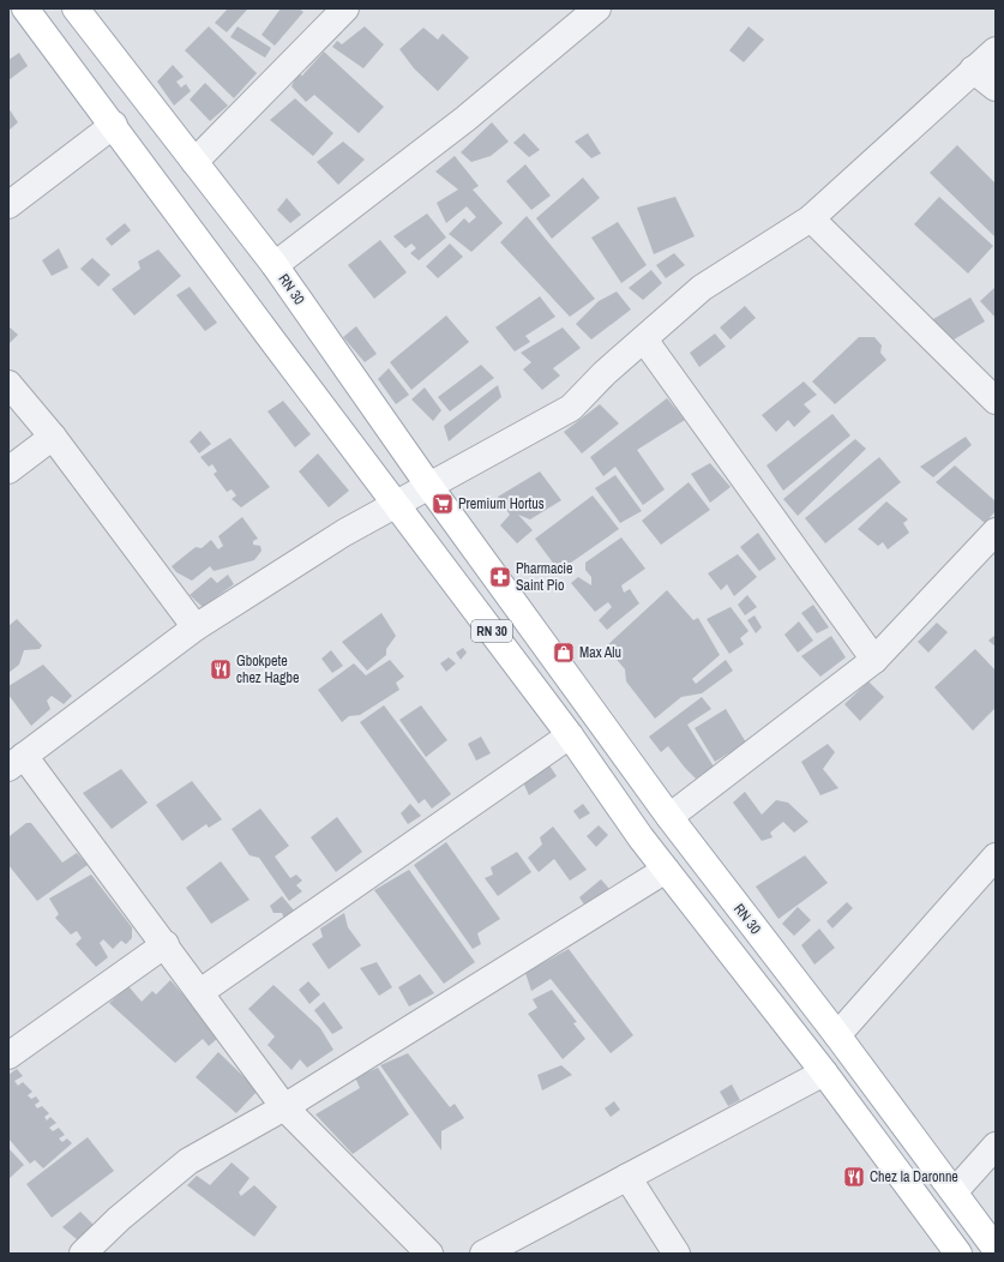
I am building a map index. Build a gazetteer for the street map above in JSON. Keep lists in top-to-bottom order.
{
  "streets": {
    "main road": ["RN 30"]
  },
  "places": {
    "supermarket": ["Premium Hortus"],
    "pharmacy": ["Pharmacie Saint Pio"],
    "shop": ["Max Alu"],
    "restaurant": ["Gbokpete chez Hagbe", "Chez la Daronne"]
  }
}
